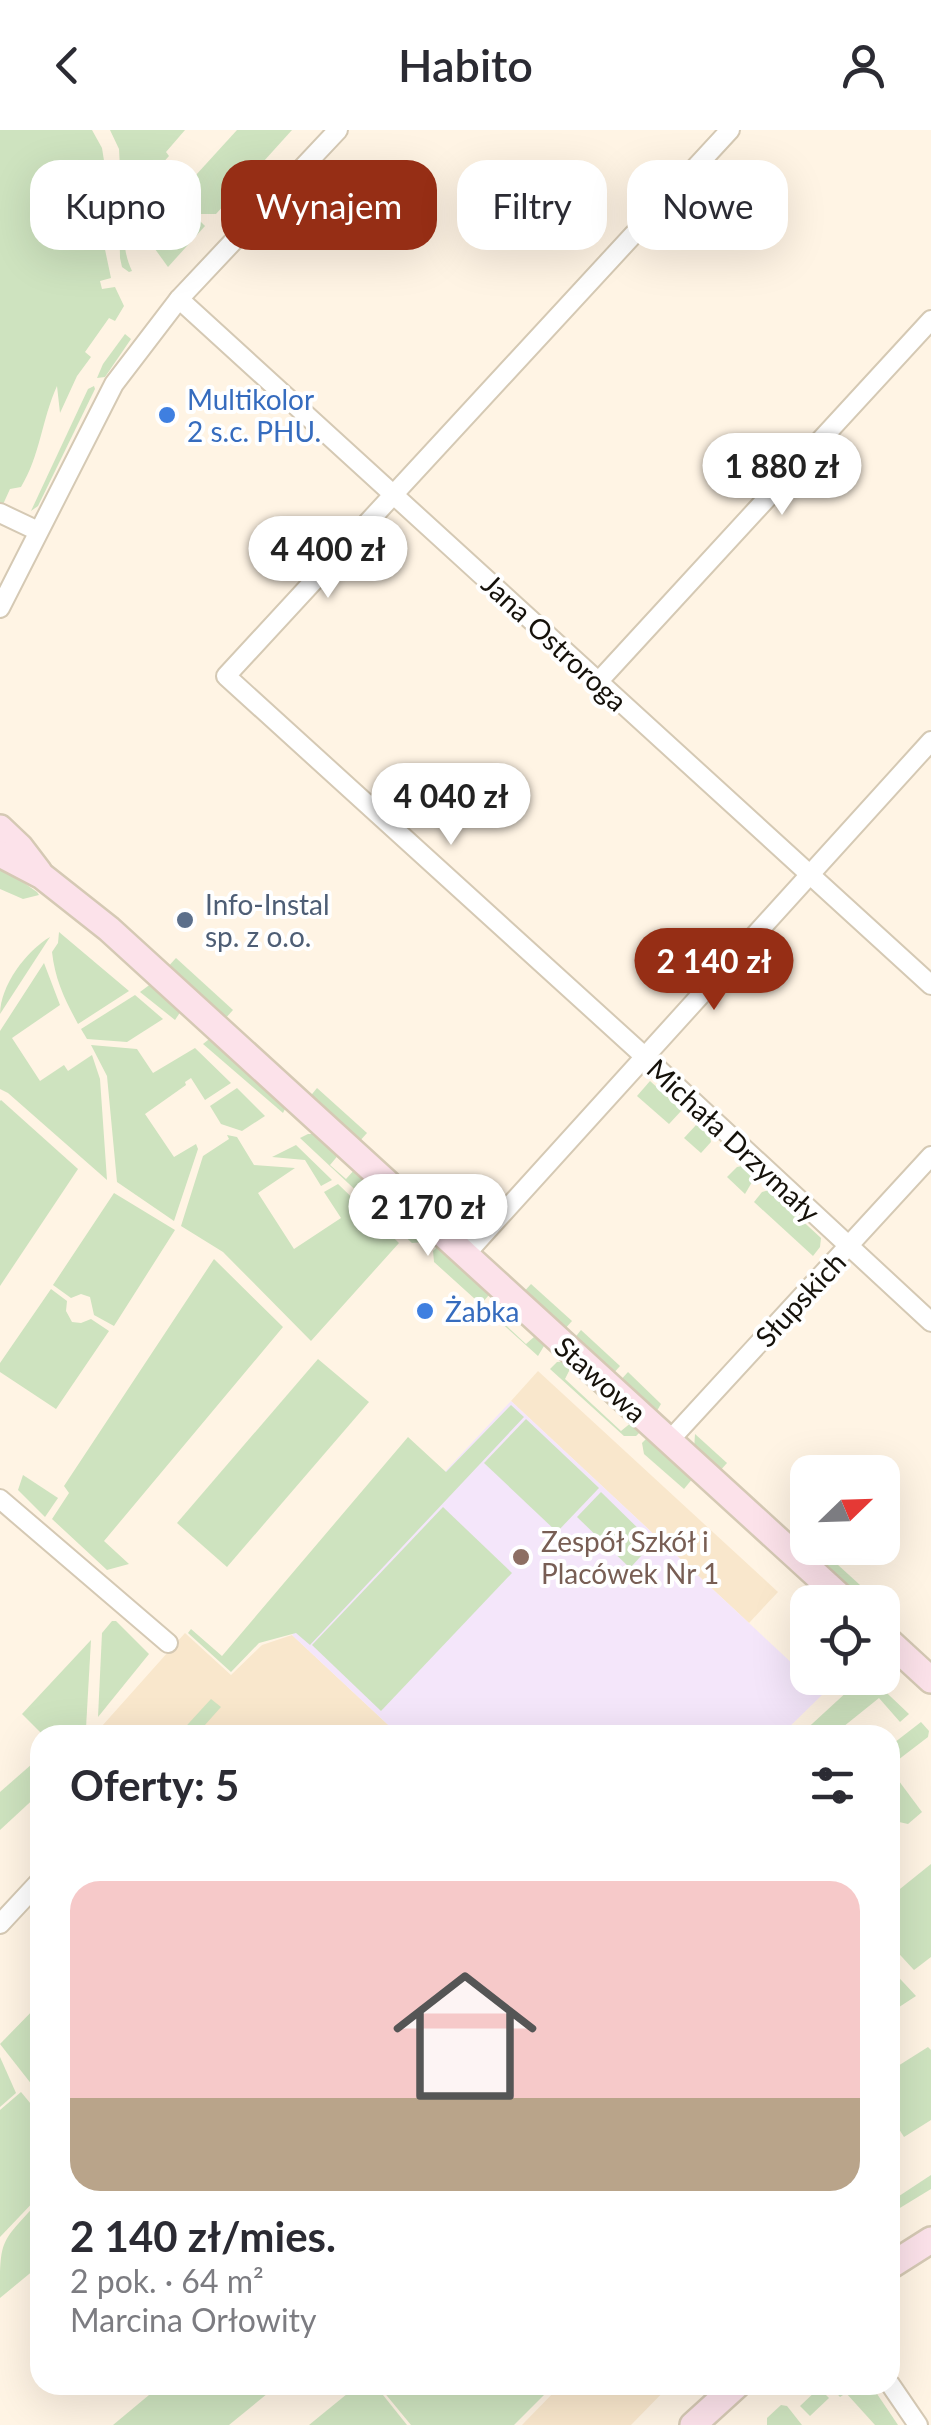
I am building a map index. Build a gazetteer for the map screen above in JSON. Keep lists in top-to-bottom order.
{
  "streets": {
    "street": [
      "Jana Ostroroga",
      "Michała Drzymały",
      "Słupskich",
      "Stawowa"
    ]
  },
  "crossings": [
    ["Jana Ostroroga", "Michała Drzymały"],
    ["Michała Drzymały", "Słupskich"],
    ["Słupskich", "Stawowa"]
  ],
  "places": [
    "Multikolor 2 s.c. PHU.",
    "Info-Instal sp. z o.o.",
    "Żabka",
    "Zespół Szkół i Placówek Nr 1"
  ],
  "north": "top right",
  "page": {
    "header": "Habito",
    "chip": [
      "Kupno",
      "Wynajem",
      "Filtry",
      "Nowe"
    ],
    "price": [
      "1 880 zł",
      "4 400 zł",
      "4 040 zł",
      "2 140 zł",
      "2 170 zł"
    ],
    "heading": "Oferty: 5",
    "list": [
      {
        "name": "2 140 zł/mies.",
        "note": "2 pok. · 64 m² · Marcina Orłowity"
      }
    ]
  }
}
